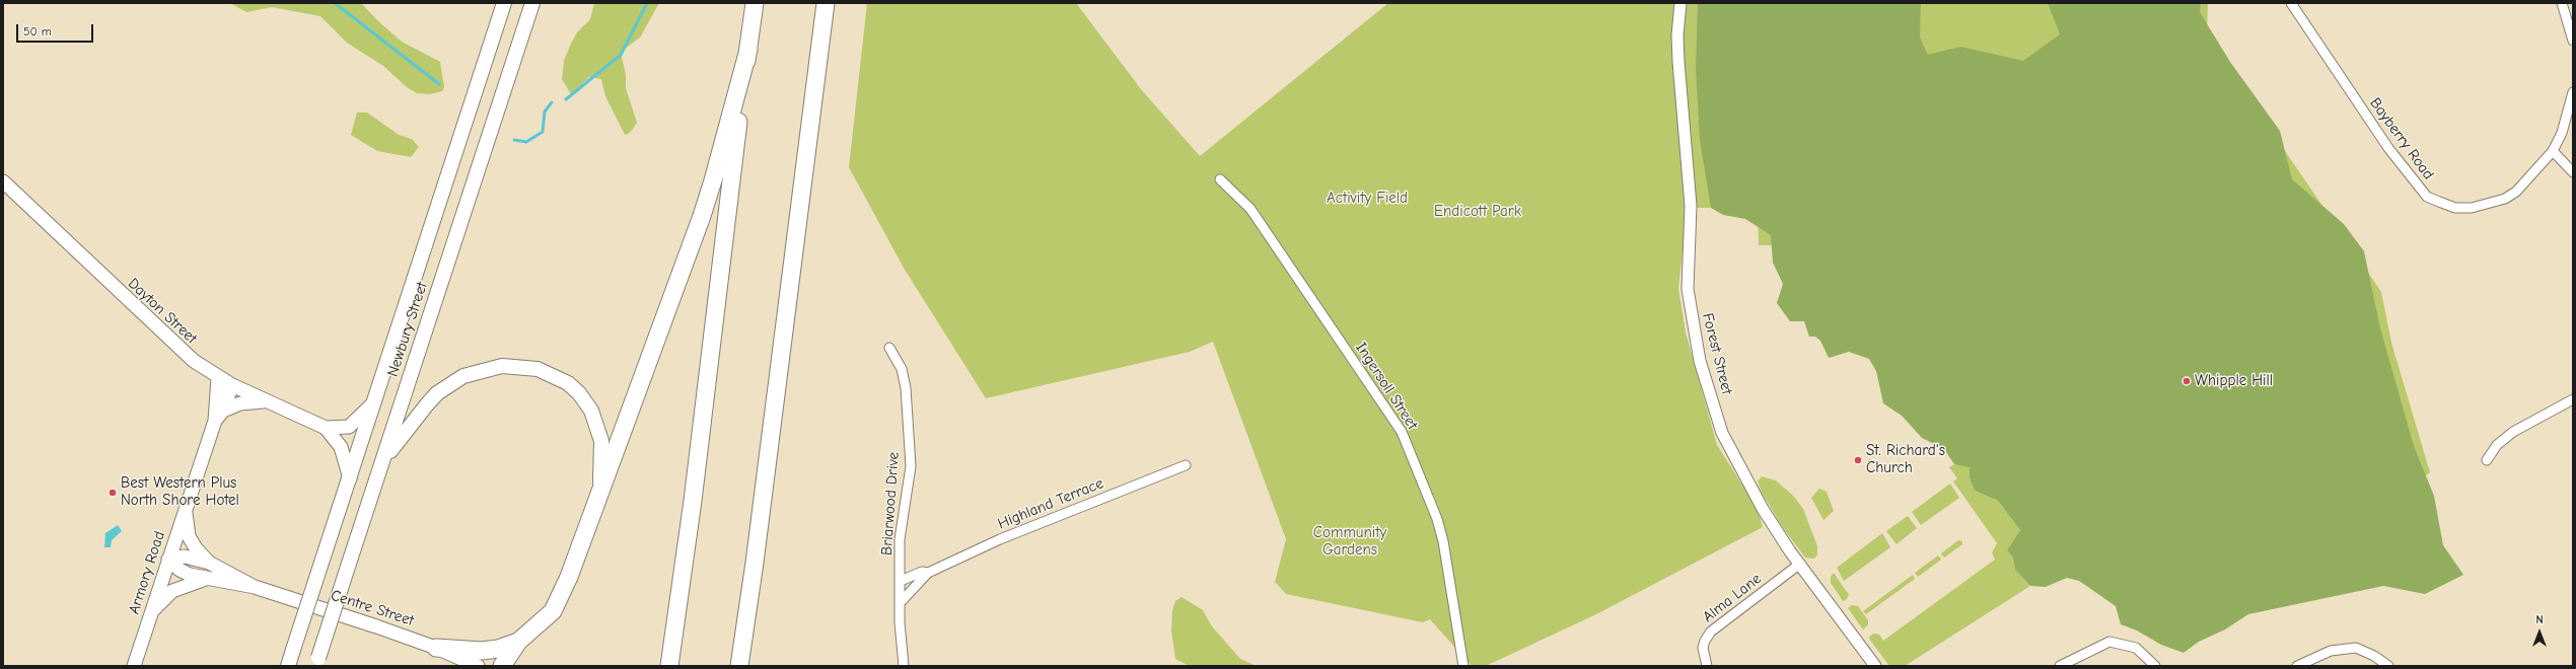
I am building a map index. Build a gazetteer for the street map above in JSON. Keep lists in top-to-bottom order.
{
  "streets": {
    "main road": [
      "Dayton Street",
      "Newbury Street",
      "Armory Road",
      "Centre Street"
    ],
    "street": [
      "Bayberry Road",
      "Forest Street",
      "Ingersoll Street",
      "Briarwood Drive",
      "Highland Terrace",
      "Alma Lane"
    ]
  },
  "crossings": [
    ["Dayton Street", "Newbury Street"],
    ["Dayton Street", "Armory Road"],
    ["Forest Street", "Alma Lane"],
    ["Briarwood Drive", "Highland Terrace"],
    ["Armory Road", "Centre Street"]
  ],
  "parks": ["Activity Field", "Endicott Park", "Community Gardens"],
  "places": ["Whipple Hill", "St. Richard's Church", "Best Western Plus North Shore Hotel"],
  "scale_bar": "50 m",
  "north": "top"
}
